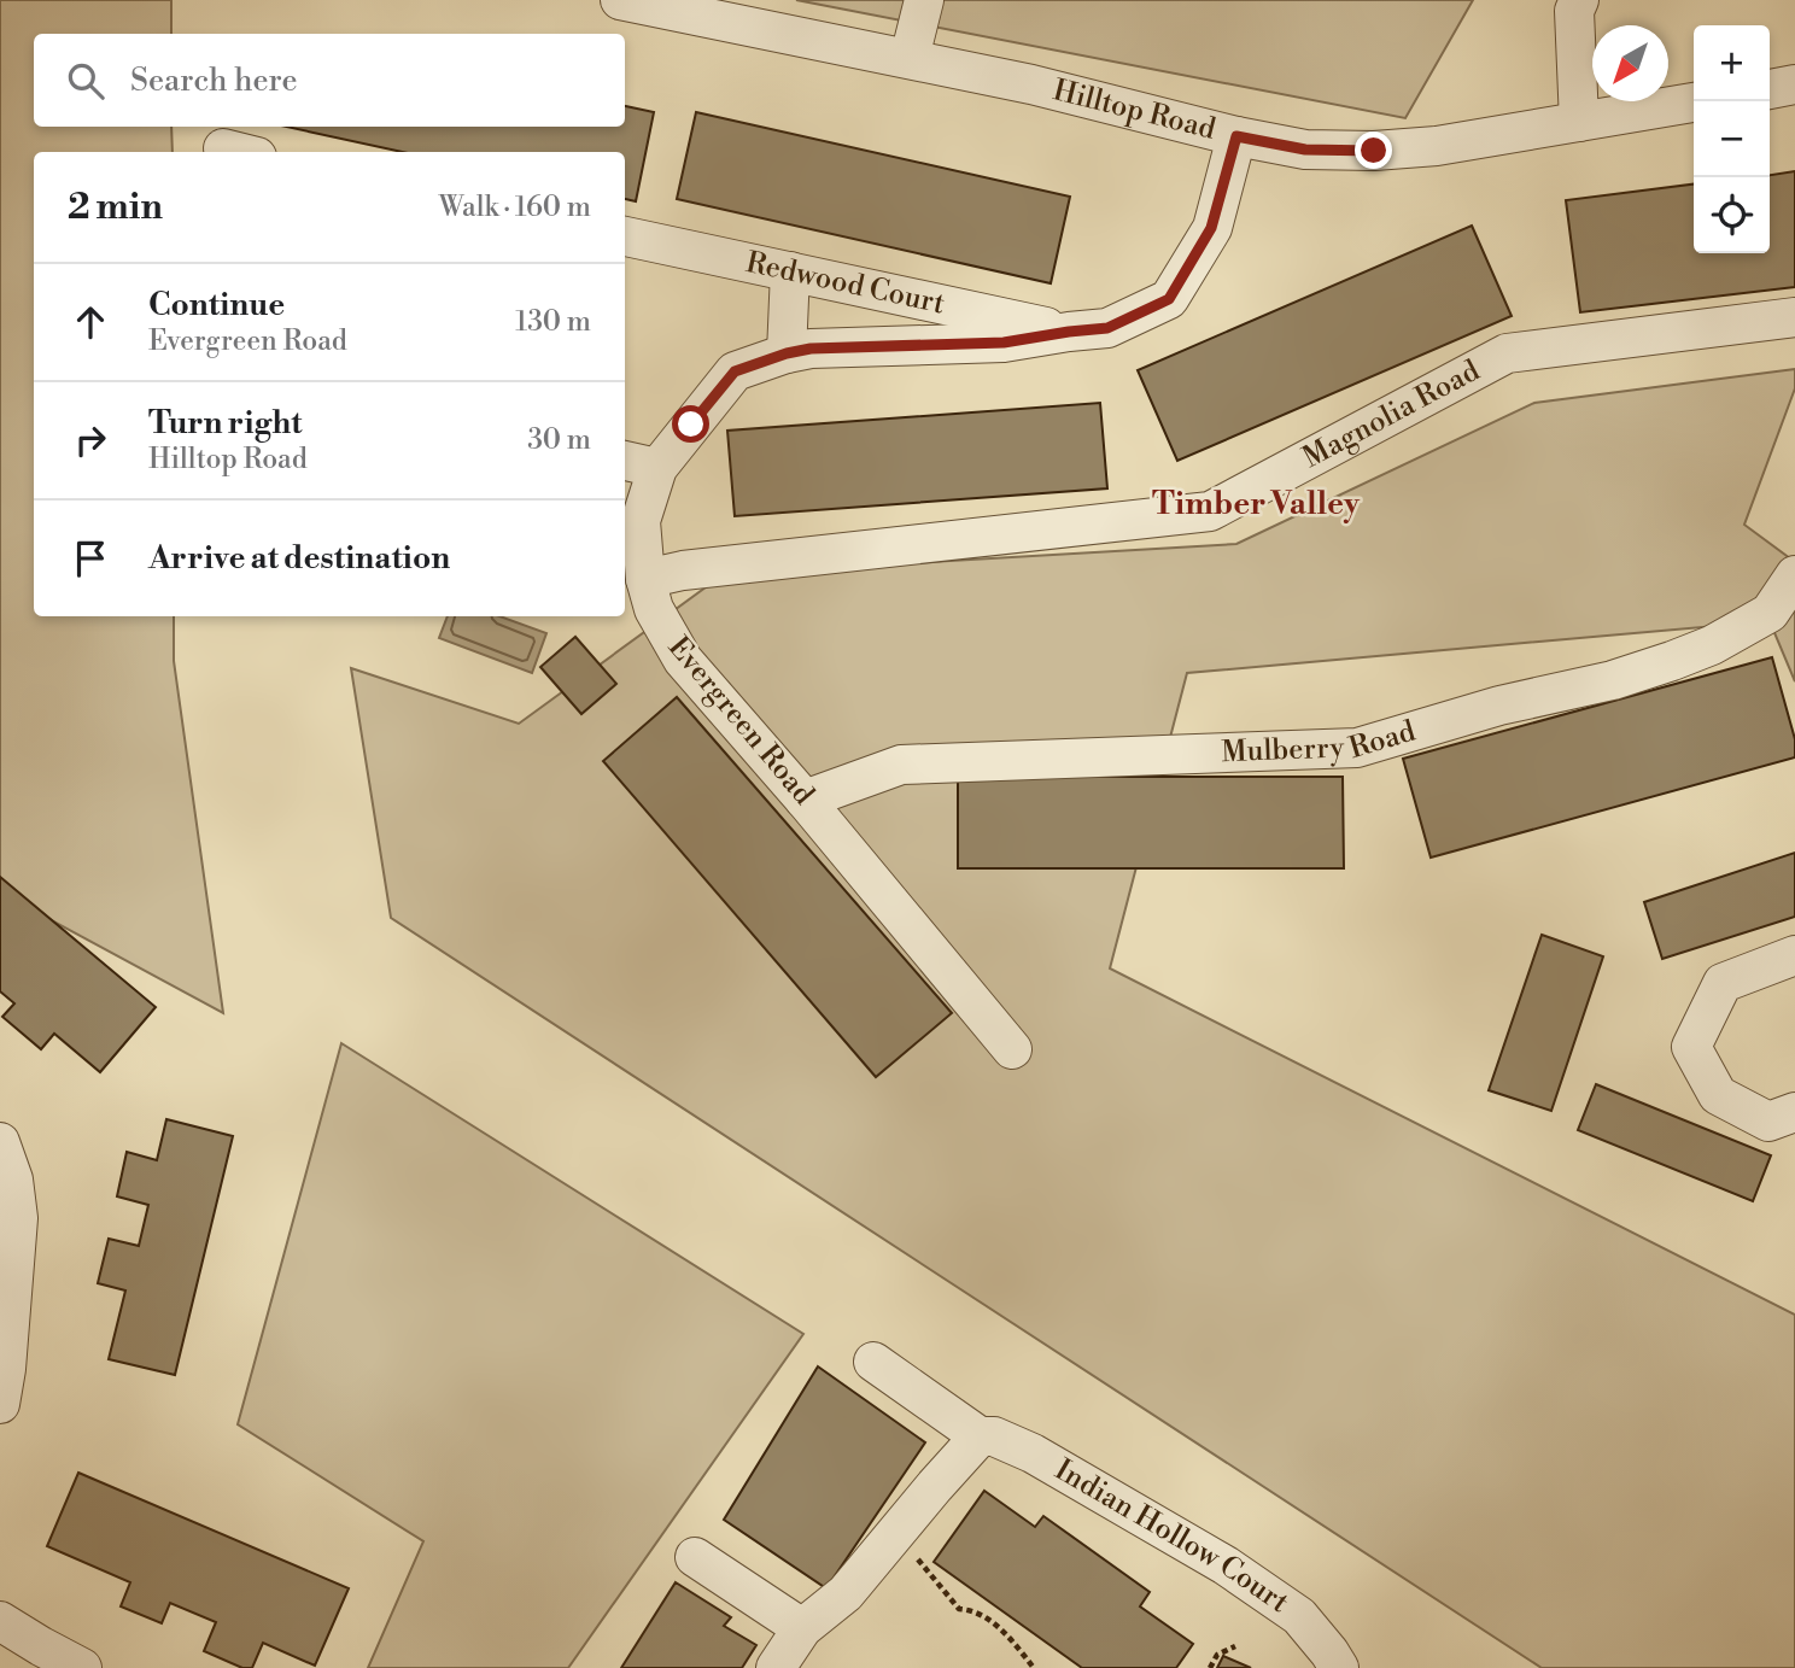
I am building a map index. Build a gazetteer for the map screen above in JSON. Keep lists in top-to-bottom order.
{
  "streets": {
    "street": [
      "Hilltop Road",
      "Redwood Court",
      "Magnolia Road",
      "Evergreen Road",
      "Mulberry Road",
      "Indian Hollow Court"
    ]
  },
  "crossings": [
    ["Hilltop Road", "Evergreen Road"],
    ["Redwood Court", "Evergreen Road"],
    ["Magnolia Road", "Evergreen Road"],
    ["Evergreen Road", "Mulberry Road"]
  ],
  "districts": ["Timber Valley"],
  "north": "bottom left",
  "page": {
    "map_buttons": ["+", "−"],
    "search": "Search here",
    "heading": ["2 min", "Walk · 160 m"],
    "list": [
      ["Continue", "Evergreen Road", "130 m"],
      ["Turn right", "Hilltop Road", "30 m"],
      "Arrive at destination"
    ]
  }
}
